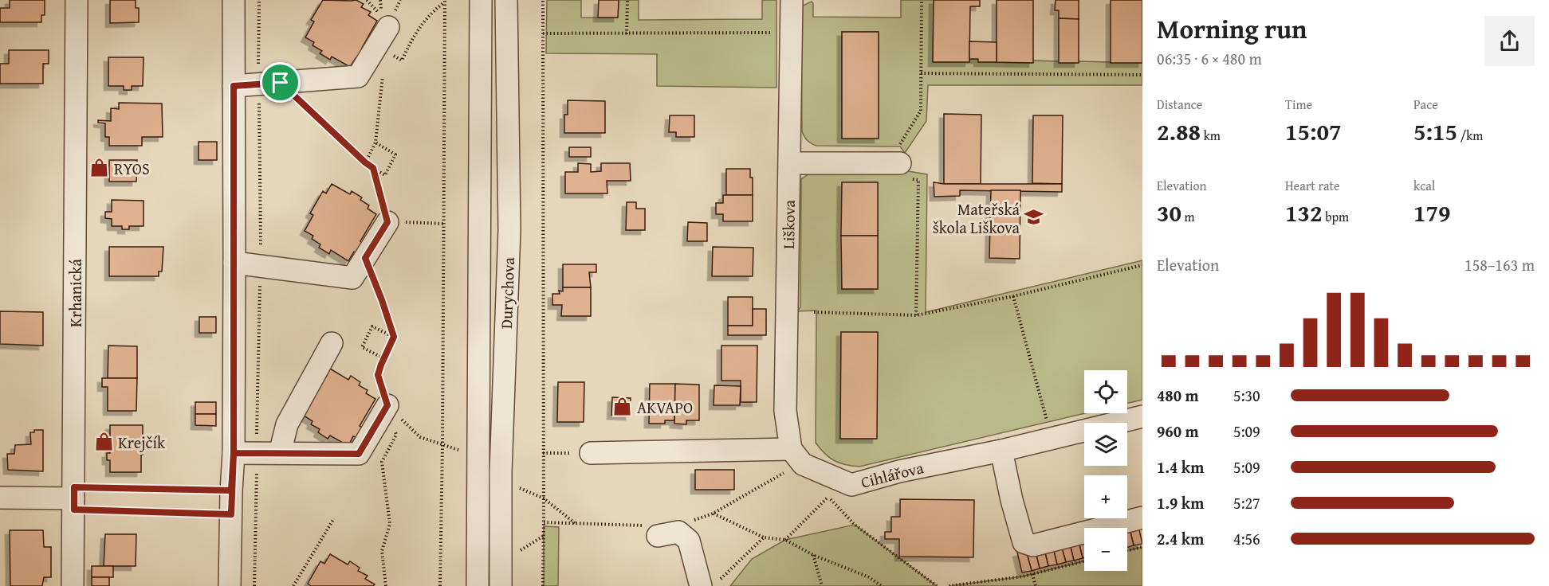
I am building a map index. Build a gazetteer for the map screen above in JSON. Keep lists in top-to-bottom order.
{
  "streets": {
    "street": [
      "Liškova",
      "Krhanická",
      "Durychova",
      "Cihlářova"
    ]
  },
  "crossings": [
    ["Liškova", "Cihlářova"]
  ],
  "places": {
    "shop": ["RYOS", "AKVAPO", "Krejčík"],
    "school or university": ["Mateřská škola Liškova"]
  },
  "page": {
    "heading": ["Morning run", "06:35 · 6 × 480 m"],
    "stats": [
      ["Distance", "2.88 km"],
      ["Time", "15:07"],
      ["Pace", "5:15 /km"],
      ["Elevation", "30 m"],
      ["Heart rate", "132 bpm"],
      ["kcal", "179"]
    ],
    "chart": ["Elevation", "158–163 m"],
    "map_buttons": ["+", "−"],
    "list": [
      {
        "name": "480 m",
        "note": "5:30"
      },
      {
        "name": "960 m",
        "note": "5:09"
      },
      {
        "name": "1.4 km",
        "note": "5:09"
      },
      {
        "name": "1.9 km",
        "note": "5:27"
      },
      {
        "name": "2.4 km",
        "note": "4:56"
      }
    ]
  }
}
